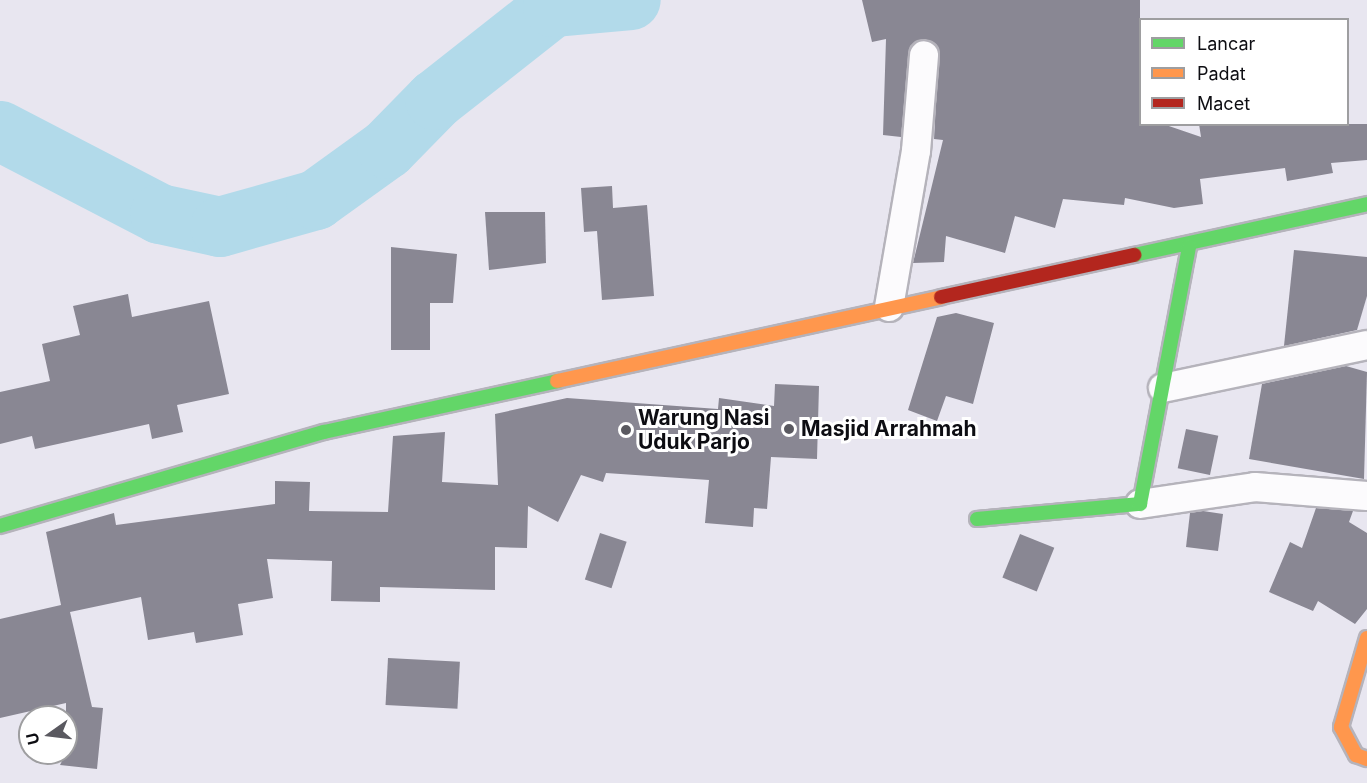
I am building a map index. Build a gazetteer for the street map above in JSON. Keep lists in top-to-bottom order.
{
  "places": ["Masjid Arrahmah", "Warung Nasi Uduk Parjo"],
  "legend": ["Lancar", "Padat", "Macet"],
  "north": "left"
}
